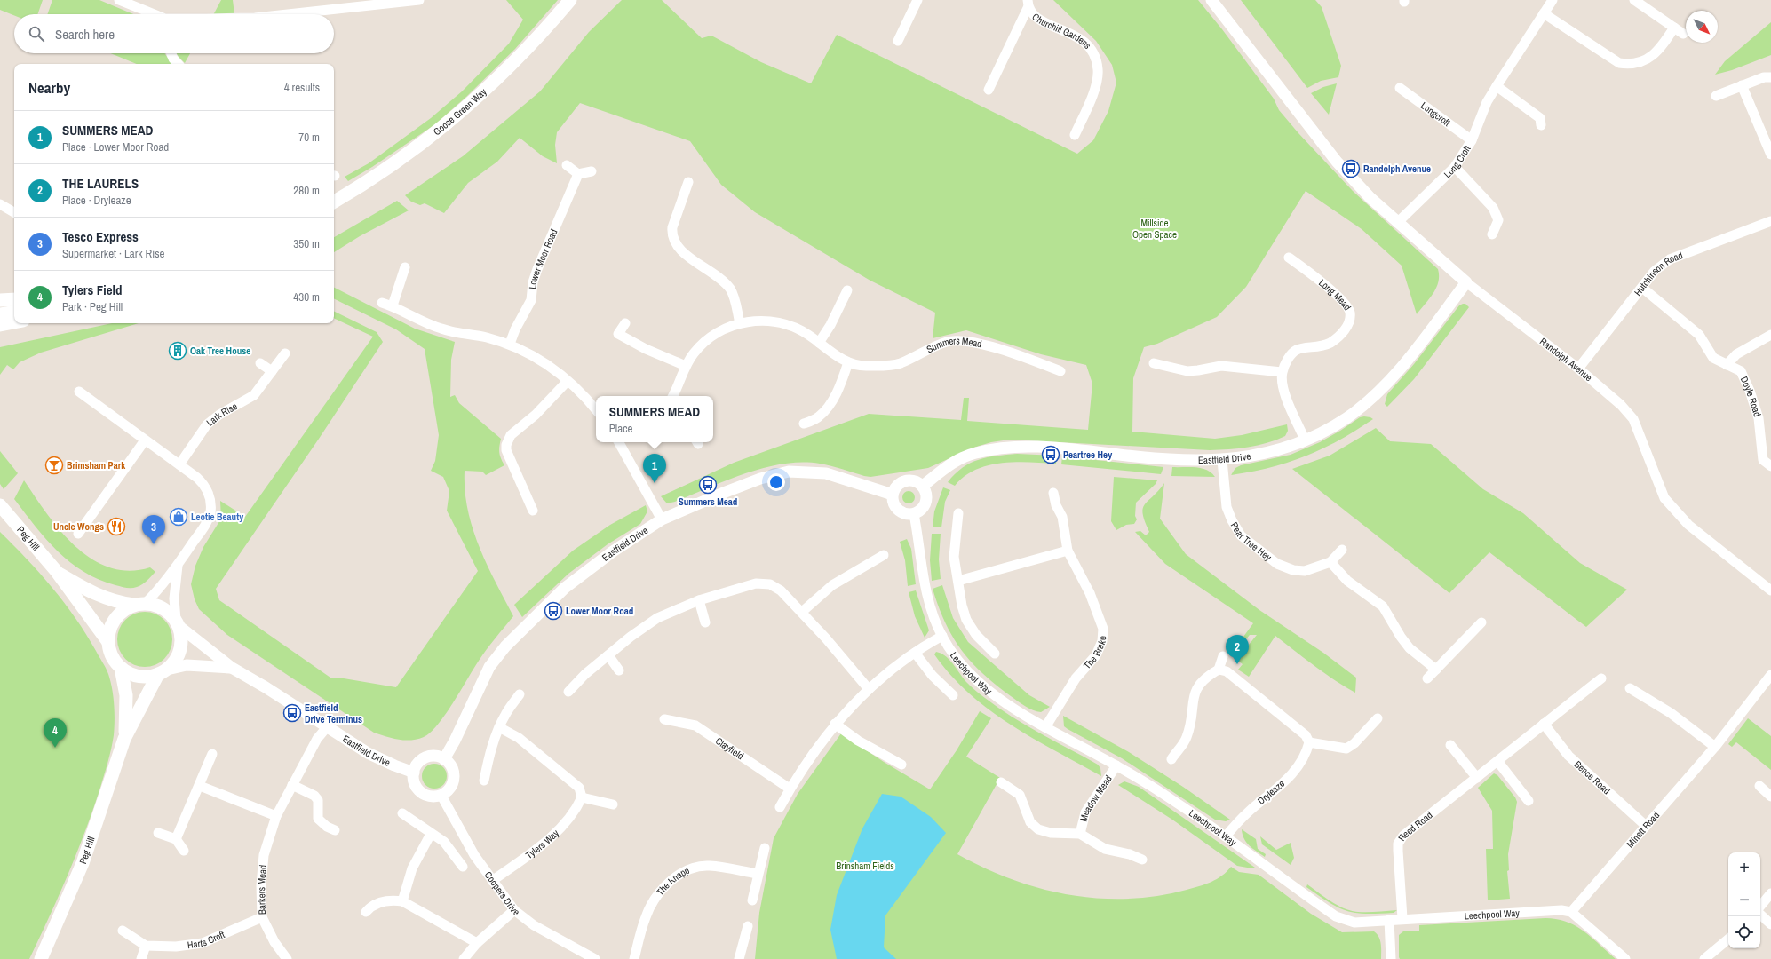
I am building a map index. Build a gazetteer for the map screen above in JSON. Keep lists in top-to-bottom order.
{
  "streets": {
    "main road": ["Goose Green Way", "Peg Hill"],
    "street": [
      "Churchill Gardens",
      "Longcroft",
      "Long Croft",
      "Lower Moor Road",
      "Hutchinson Road",
      "Long Mead",
      "Summers Mead",
      "Randolph Avenue",
      "Doyle Road",
      "Lark Rise",
      "Eastfield Drive",
      "Pear Tree Hey",
      "The Brake",
      "Leechpool Way",
      "Clayfield",
      "Bence Road",
      "Dryleaze",
      "Meadow Mead",
      "Reed Road",
      "Minett Road",
      "Tylers Way",
      "The Knapp",
      "Barkers Mead",
      "Coopers Drive",
      "Harts Croft"
    ]
  },
  "crossings": [
    ["Longcroft", "Long Croft"],
    ["Long Croft", "Randolph Avenue"],
    ["Hutchinson Road", "Randolph Avenue"],
    ["Hutchinson Road", "Doyle Road"],
    ["Long Mead", "Eastfield Drive"],
    ["Randolph Avenue", "Eastfield Drive"],
    ["Eastfield Drive", "Peg Hill"],
    ["Eastfield Drive", "Pear Tree Hey"],
    ["Eastfield Drive", "Leechpool Way"],
    ["Eastfield Drive", "Barkers Mead"],
    ["Eastfield Drive", "Coopers Drive"],
    ["The Brake", "Leechpool Way"],
    ["Leechpool Way", "Dryleaze"],
    ["Leechpool Way", "Meadow Mead"],
    ["Leechpool Way", "Reed Road"],
    ["Leechpool Way", "Minett Road"],
    ["Bence Road", "Reed Road"],
    ["Bence Road", "Minett Road"],
    ["Tylers Way", "Coopers Drive"],
    ["Barkers Mead", "Harts Croft"]
  ],
  "parks": ["Millside Open Space", "Brinsham Fields"],
  "places": {
    "bus stop": [
      "Randolph Avenue",
      "Peartree Hey",
      "Summers Mead",
      "Lower Moor Road",
      "Eastfield Drive Terminus"
    ],
    "building": ["Oak Tree House"],
    "bar": ["Brimsham Park"],
    "shop": ["Leotie Beauty"],
    "restaurant": ["Uncle Wongs"]
  },
  "north": "bottom right",
  "page": {
    "search": "Search here",
    "heading": ["Nearby", "4 results"],
    "list": [
      {
        "mark": "1",
        "name": "SUMMERS MEAD",
        "note": "Place · Lower Moor Road",
        "value": "70 m"
      },
      {
        "mark": "2",
        "name": "THE LAURELS",
        "note": "Place · Dryleaze",
        "value": "280 m"
      },
      {
        "mark": "3",
        "name": "Tesco Express",
        "note": "Supermarket · Lark Rise",
        "value": "350 m"
      },
      {
        "mark": "4",
        "name": "Tylers Field",
        "note": "Park · Peg Hill",
        "value": "430 m"
      }
    ],
    "popup": ["SUMMERS MEAD", "Place"],
    "pins": [
      "1",
      "3",
      "2",
      "4"
    ],
    "map_buttons": ["+", "−"]
  }
}
